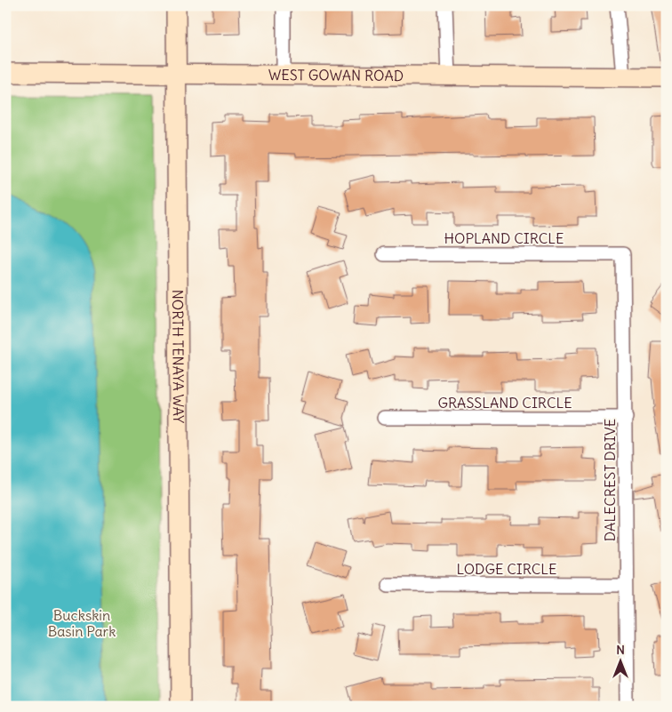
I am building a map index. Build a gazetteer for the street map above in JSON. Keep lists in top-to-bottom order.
{
  "streets": {
    "main road": ["WEST GOWAN ROAD", "NORTH TENAYA WAY"],
    "street": [
      "HOPLAND CIRCLE",
      "GRASSLAND CIRCLE",
      "DALECREST DRIVE",
      "LODGE CIRCLE"
    ]
  },
  "crossings": [
    ["WEST GOWAN ROAD", "NORTH TENAYA WAY"],
    ["HOPLAND CIRCLE", "DALECREST DRIVE"],
    ["GRASSLAND CIRCLE", "DALECREST DRIVE"],
    ["DALECREST DRIVE", "LODGE CIRCLE"]
  ],
  "parks": ["Buckskin Basin Park"],
  "north": "top"
}
